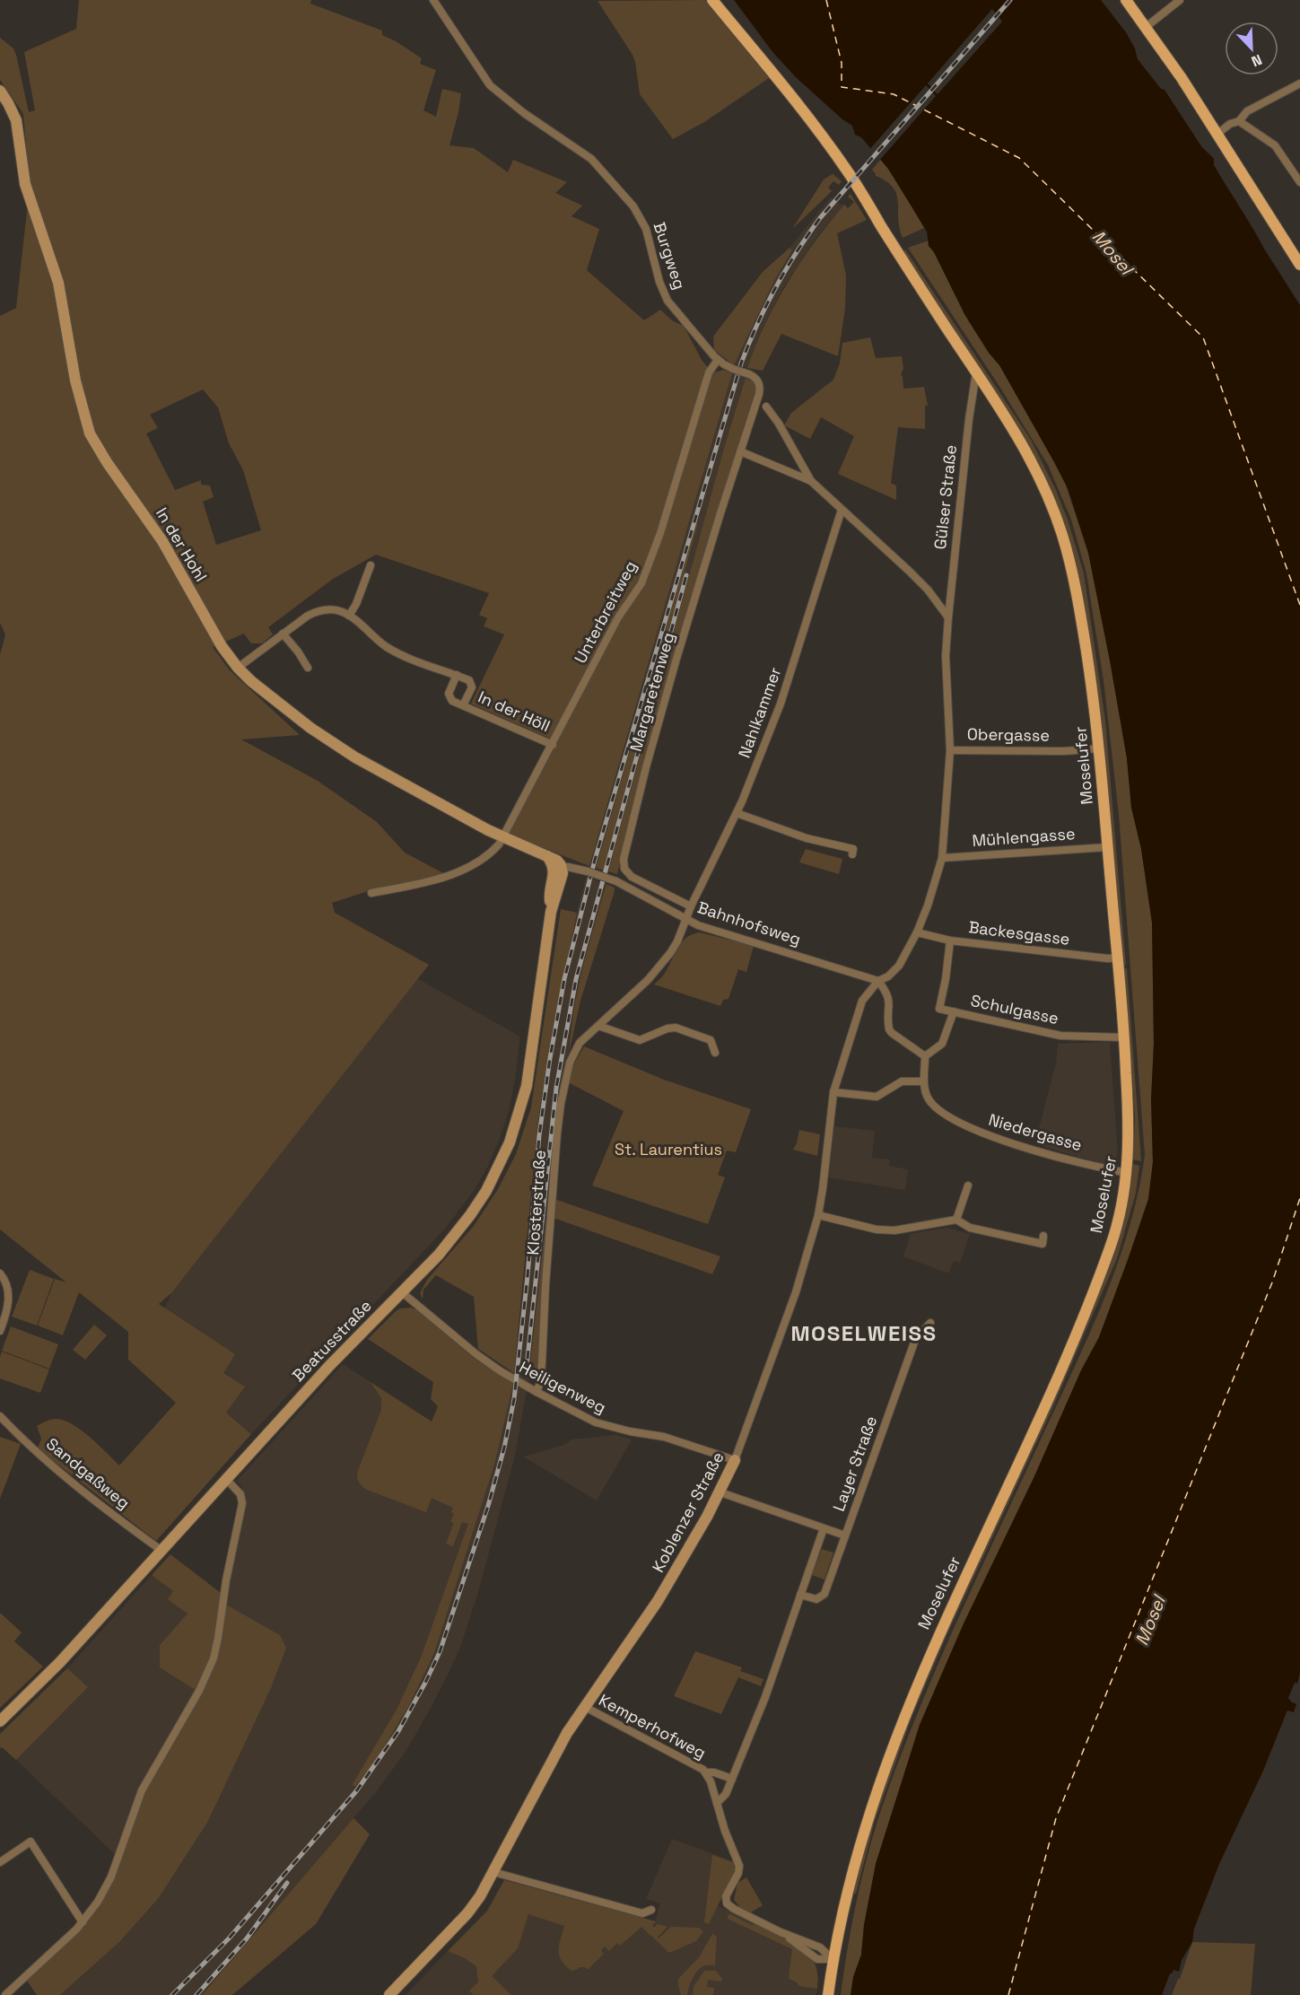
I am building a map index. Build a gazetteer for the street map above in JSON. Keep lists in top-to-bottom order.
{
  "streets": {
    "main road": ["Moselufer"],
    "street": [
      "Burgweg",
      "Gülser Straße",
      "In der Hohl",
      "Unterbreitweg",
      "Margaretenweg",
      "In der Höll",
      "Nahlkammer",
      "Obergasse",
      "Mühlengasse",
      "Bahnhofsweg",
      "Backesgasse",
      "Schulgasse",
      "Niedergasse",
      "Klosterstraße",
      "Beatusstraße",
      "Heiligenweg",
      "Layer Straße",
      "Sandgaßweg",
      "Koblenzer Straße",
      "Kemperhofweg"
    ]
  },
  "crossings": [
    ["Burgweg", "Unterbreitweg"],
    ["Burgweg", "Margaretenweg"],
    ["Gülser Straße", "Obergasse"],
    ["Gülser Straße", "Moselufer"],
    ["Gülser Straße", "Mühlengasse"],
    ["Gülser Straße", "Bahnhofsweg"],
    ["Gülser Straße", "Backesgasse"],
    ["Gülser Straße", "Koblenzer Straße"],
    ["In der Hohl", "Unterbreitweg"],
    ["In der Hohl", "In der Höll"],
    ["In der Hohl", "Bahnhofsweg"],
    ["In der Hohl", "Beatusstraße"],
    ["Unterbreitweg", "In der Höll"],
    ["Margaretenweg", "Nahlkammer"],
    ["Nahlkammer", "Bahnhofsweg"],
    ["Nahlkammer", "Klosterstraße"],
    ["Obergasse", "Moselufer"],
    ["Moselufer", "Mühlengasse"],
    ["Moselufer", "Backesgasse"],
    ["Moselufer", "Schulgasse"],
    ["Moselufer", "Niedergasse"],
    ["Moselufer", "Kemperhofweg"],
    ["Bahnhofsweg", "Klosterstraße"],
    ["Bahnhofsweg", "Beatusstraße"],
    ["Bahnhofsweg", "Koblenzer Straße"],
    ["Klosterstraße", "Heiligenweg"],
    ["Beatusstraße", "Heiligenweg"],
    ["Beatusstraße", "Sandgaßweg"],
    ["Heiligenweg", "Koblenzer Straße"],
    ["Layer Straße", "Kemperhofweg"],
    ["Koblenzer Straße", "Kemperhofweg"]
  ],
  "districts": ["MOSELWEISS"],
  "water": ["Mosel"],
  "parks": ["St. Laurentius"],
  "north": "bottom right"
}
